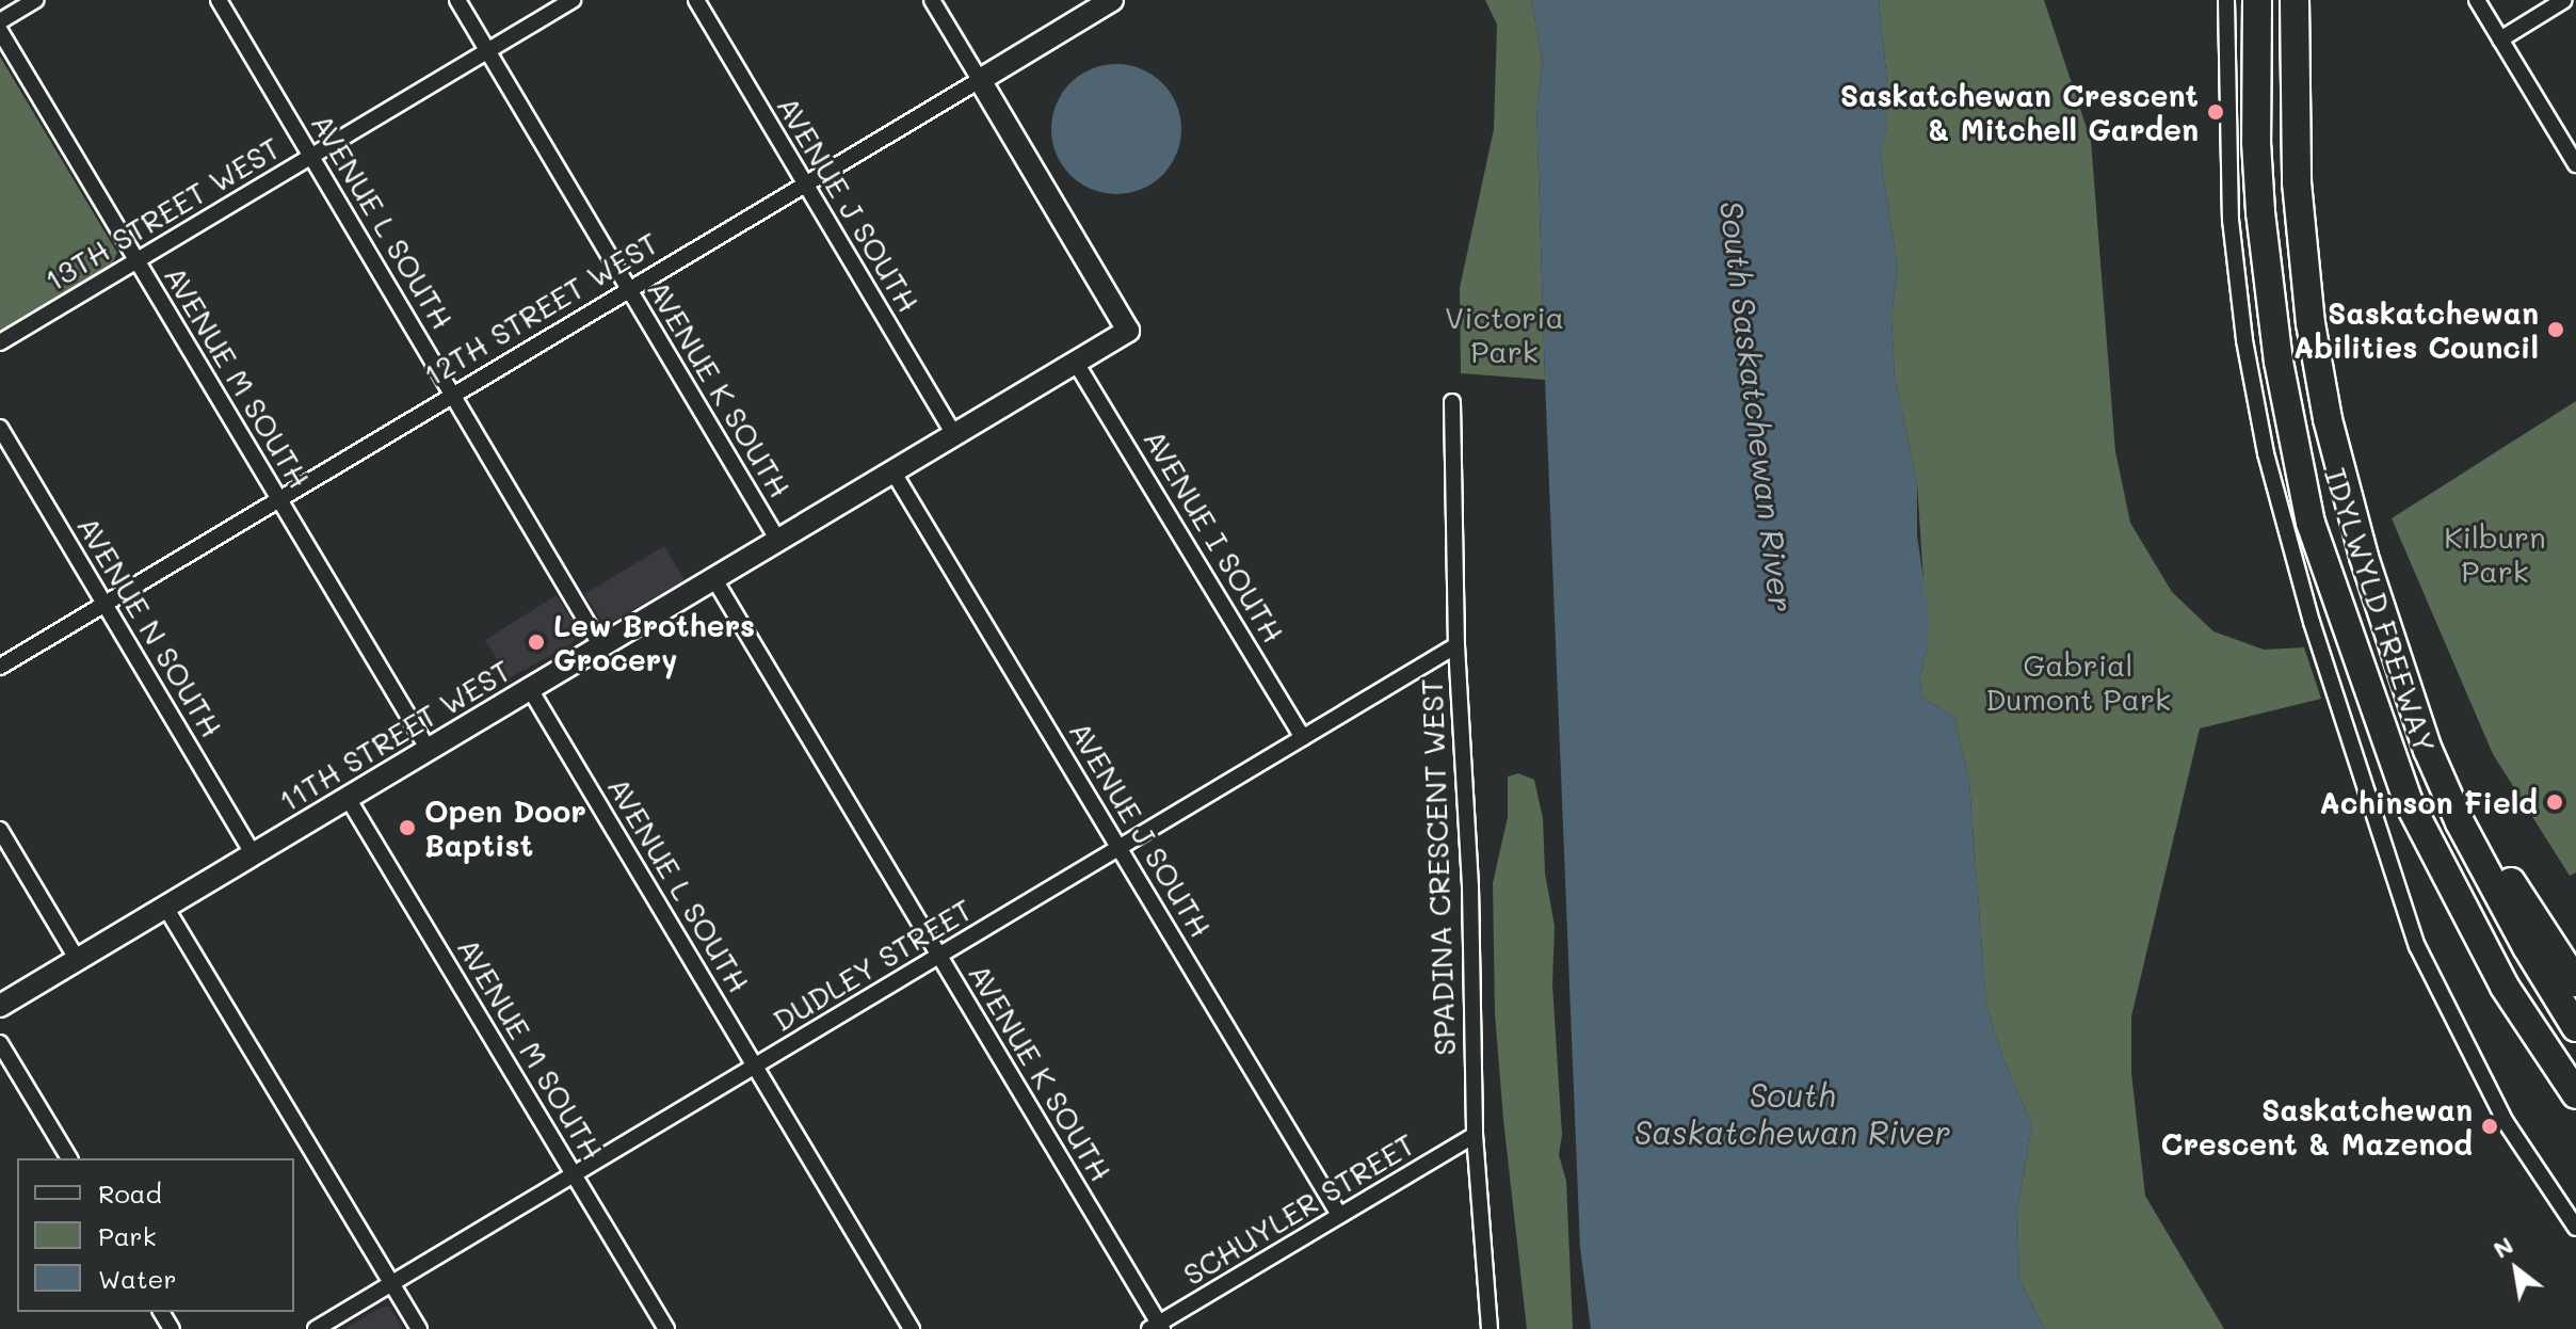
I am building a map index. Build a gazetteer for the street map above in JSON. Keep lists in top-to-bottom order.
{
  "streets": {
    "highway": ["IDYLWYLD FREEWAY"],
    "street": [
      "AVENUE J SOUTH",
      "13TH STREET WEST",
      "AVENUE L SOUTH",
      "12TH STREET WEST",
      "AVENUE M SOUTH",
      "AVENUE K SOUTH",
      "AVENUE I SOUTH",
      "AVENUE N SOUTH",
      "11TH STREET WEST",
      "SPADINA CRESCENT WEST",
      "DUDLEY STREET",
      "SCHUYLER STREET"
    ]
  },
  "crossings": [
    ["AVENUE J SOUTH", "12TH STREET WEST"],
    ["AVENUE J SOUTH", "11TH STREET WEST"],
    ["AVENUE J SOUTH", "DUDLEY STREET"],
    ["AVENUE J SOUTH", "SCHUYLER STREET"],
    ["13TH STREET WEST", "AVENUE L SOUTH"],
    ["13TH STREET WEST", "AVENUE M SOUTH"],
    ["13TH STREET WEST", "AVENUE K SOUTH"],
    ["AVENUE L SOUTH", "12TH STREET WEST"],
    ["AVENUE L SOUTH", "11TH STREET WEST"],
    ["AVENUE L SOUTH", "DUDLEY STREET"],
    ["12TH STREET WEST", "AVENUE M SOUTH"],
    ["12TH STREET WEST", "AVENUE K SOUTH"],
    ["12TH STREET WEST", "AVENUE N SOUTH"],
    ["12TH STREET WEST", "11TH STREET WEST"],
    ["AVENUE M SOUTH", "11TH STREET WEST"],
    ["AVENUE M SOUTH", "DUDLEY STREET"],
    ["AVENUE K SOUTH", "11TH STREET WEST"],
    ["AVENUE K SOUTH", "DUDLEY STREET"],
    ["AVENUE K SOUTH", "SCHUYLER STREET"],
    ["AVENUE I SOUTH", "11TH STREET WEST"],
    ["AVENUE I SOUTH", "DUDLEY STREET"],
    ["AVENUE N SOUTH", "11TH STREET WEST"],
    ["SPADINA CRESCENT WEST", "DUDLEY STREET"],
    ["SPADINA CRESCENT WEST", "SCHUYLER STREET"]
  ],
  "water": ["South Saskatchewan River"],
  "parks": ["Victoria Park", "Kilburn Park", "Gabrial Dumont Park"],
  "places": [
    "Saskatchewan Crescent & Mitchell Garden",
    "Saskatchewan Abilities Council",
    "Lew Brothers Grocery",
    "Achinson Field",
    "Open Door Baptist",
    "Saskatchewan Crescent & Mazenod"
  ],
  "legend": ["Road", "Park", "Water"],
  "north": "top left"
}
